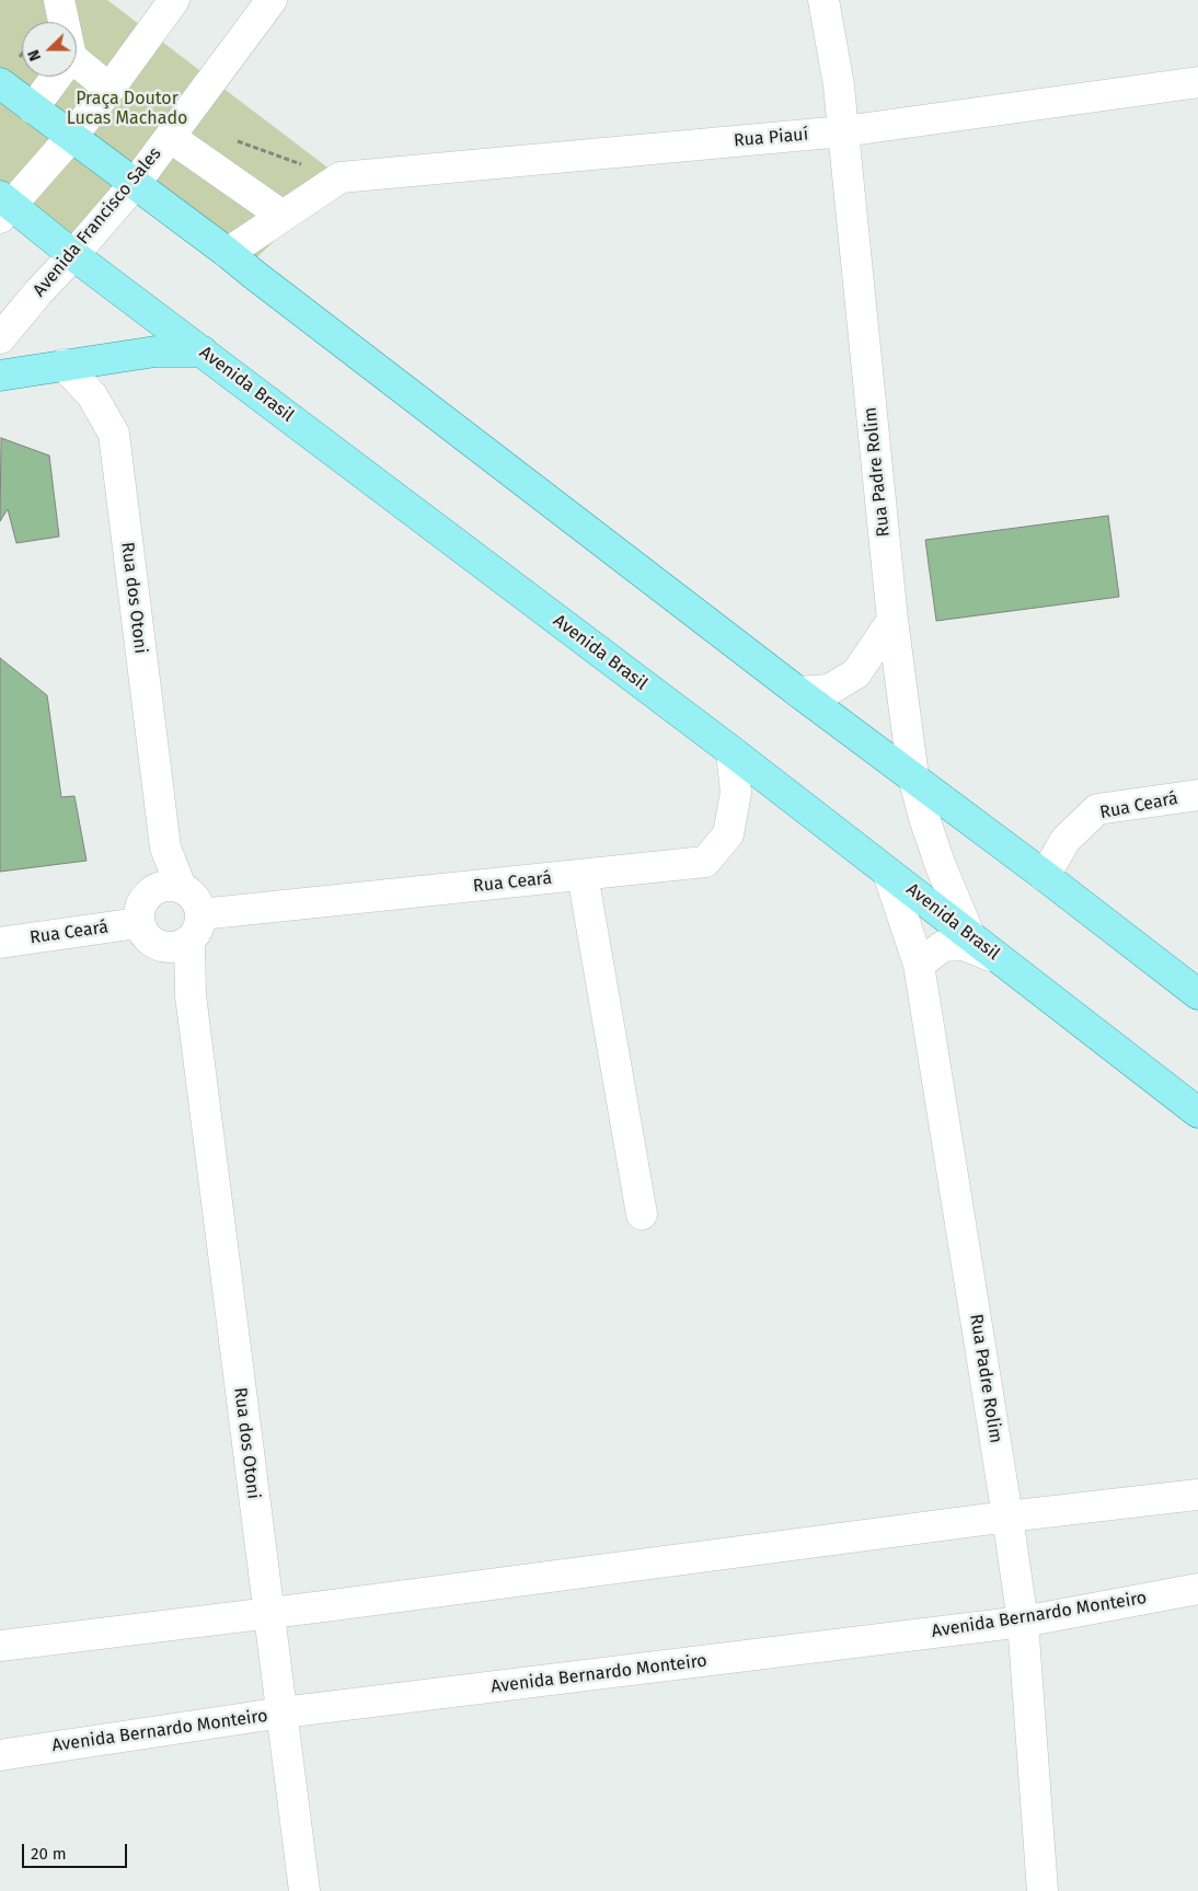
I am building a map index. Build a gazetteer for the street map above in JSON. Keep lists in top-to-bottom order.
{
  "streets": {
    "main road": ["Avenida Brasil"],
    "street": [
      "Rua Piauí",
      "Avenida Francisco Sales",
      "Rua Padre Rolim",
      "Rua dos Otoni",
      "Rua Ceará",
      "Avenida Bernardo Monteiro"
    ]
  },
  "crossings": [
    ["Rua Piauí", "Rua Padre Rolim"],
    ["Avenida Francisco Sales", "Avenida Brasil"],
    ["Avenida Brasil", "Rua Padre Rolim"],
    ["Avenida Brasil", "Rua Ceará"],
    ["Rua Padre Rolim", "Avenida Bernardo Monteiro"],
    ["Rua dos Otoni", "Rua Ceará"],
    ["Rua dos Otoni", "Avenida Bernardo Monteiro"]
  ],
  "parks": ["Praça Doutor Lucas Machado"],
  "scale_bar": "20 m",
  "north": "left"
}
